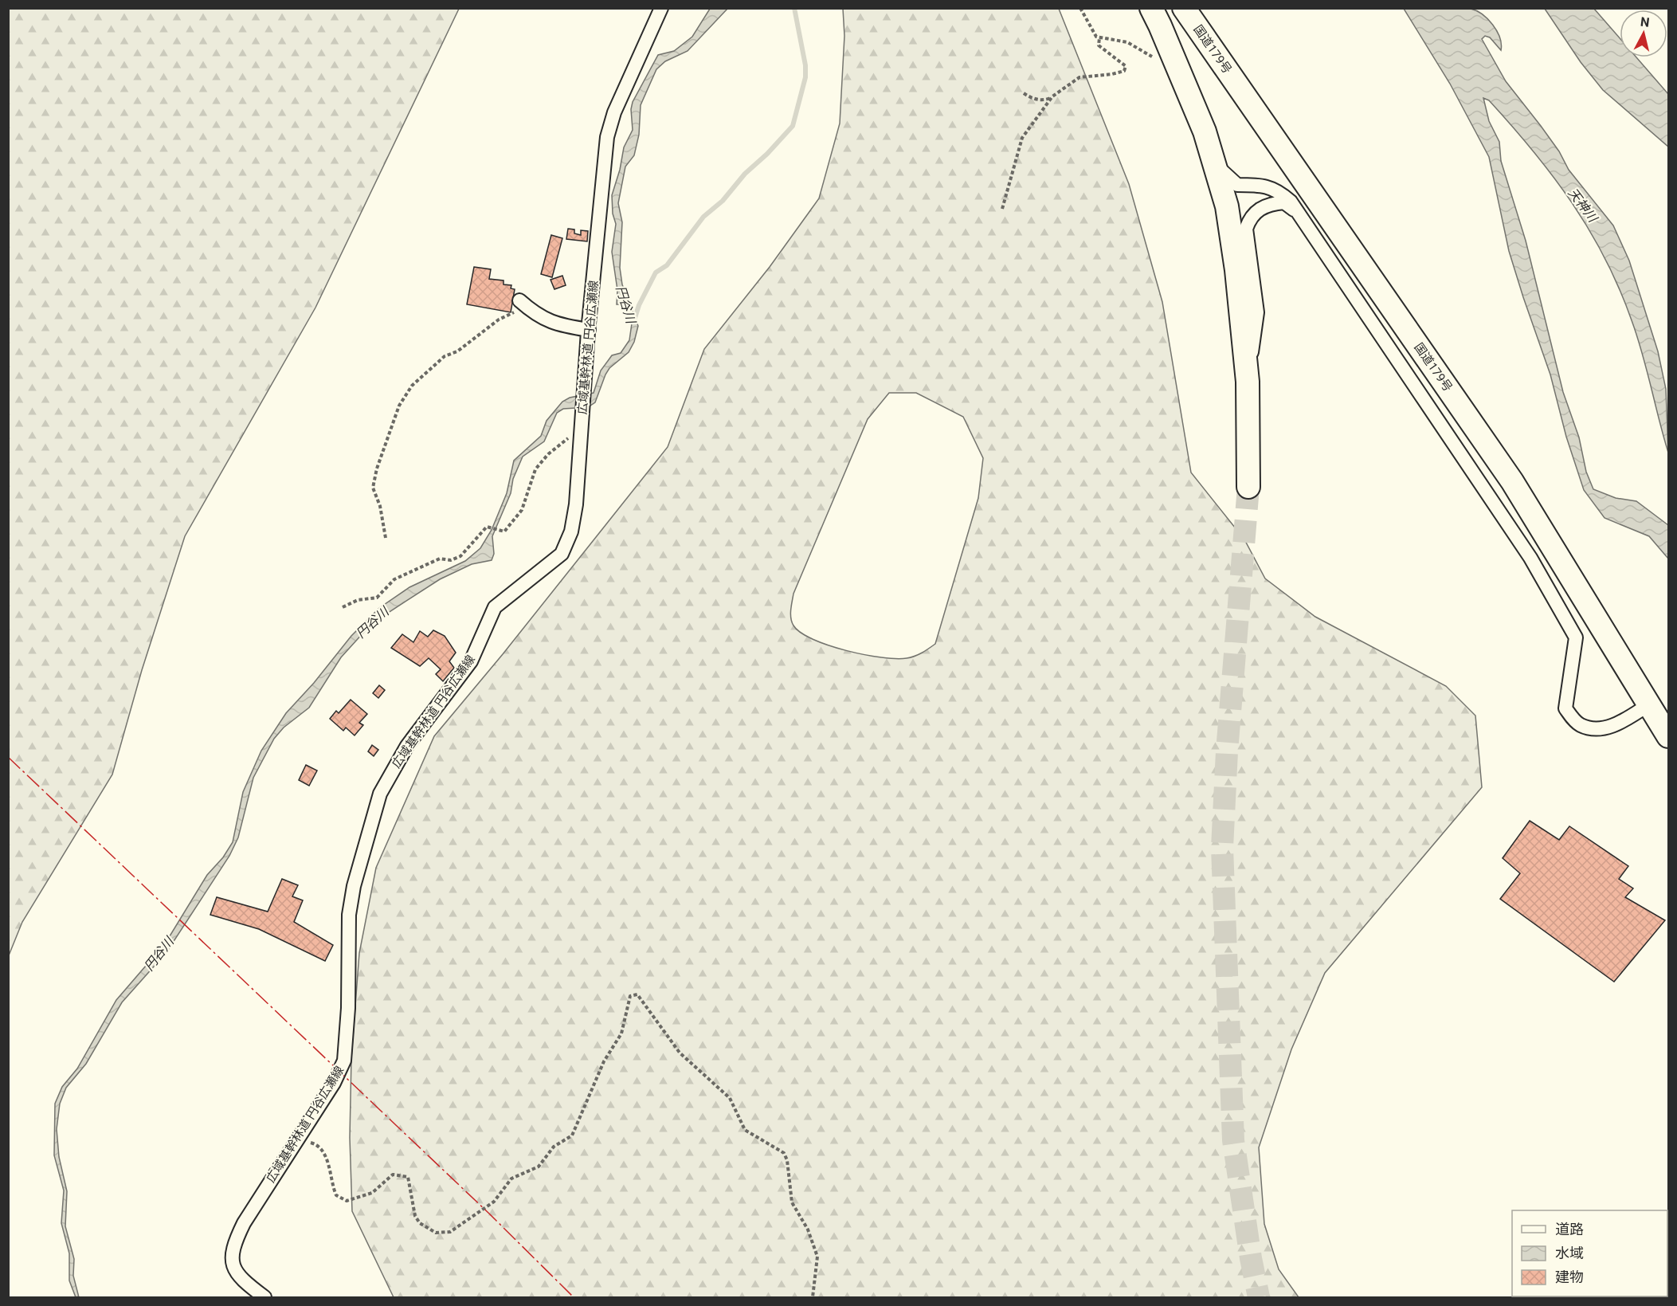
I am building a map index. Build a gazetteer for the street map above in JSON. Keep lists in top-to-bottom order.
{
  "streets": {
    "highway": ["国道179号"],
    "street": ["広域基幹林道 円谷広瀬線"]
  },
  "water": ["天神川", "円谷川"],
  "legend": ["道路", "水域", "建物"],
  "north": "top"
}
